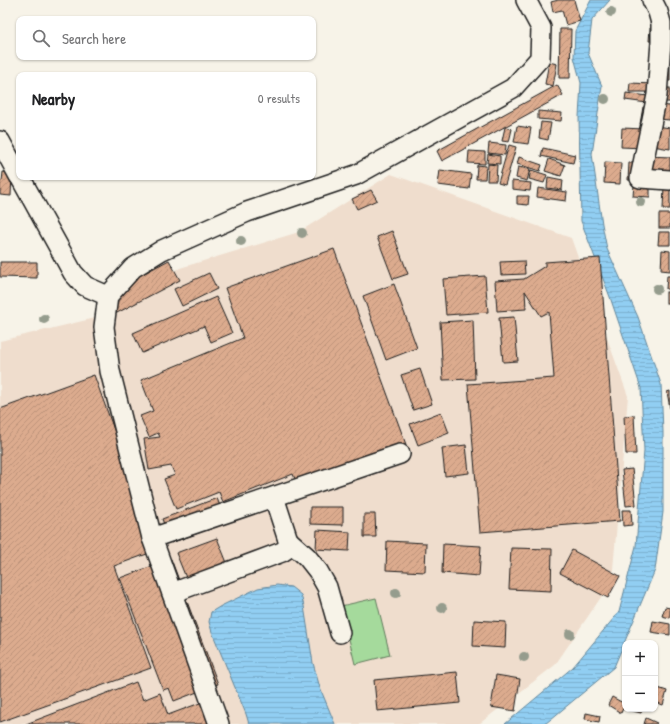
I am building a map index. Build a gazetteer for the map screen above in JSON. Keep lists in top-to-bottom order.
{
  "page": {
    "search": "Search here",
    "heading": ["Nearby", "0 results"],
    "map_buttons": ["+", "−"]
  }
}
